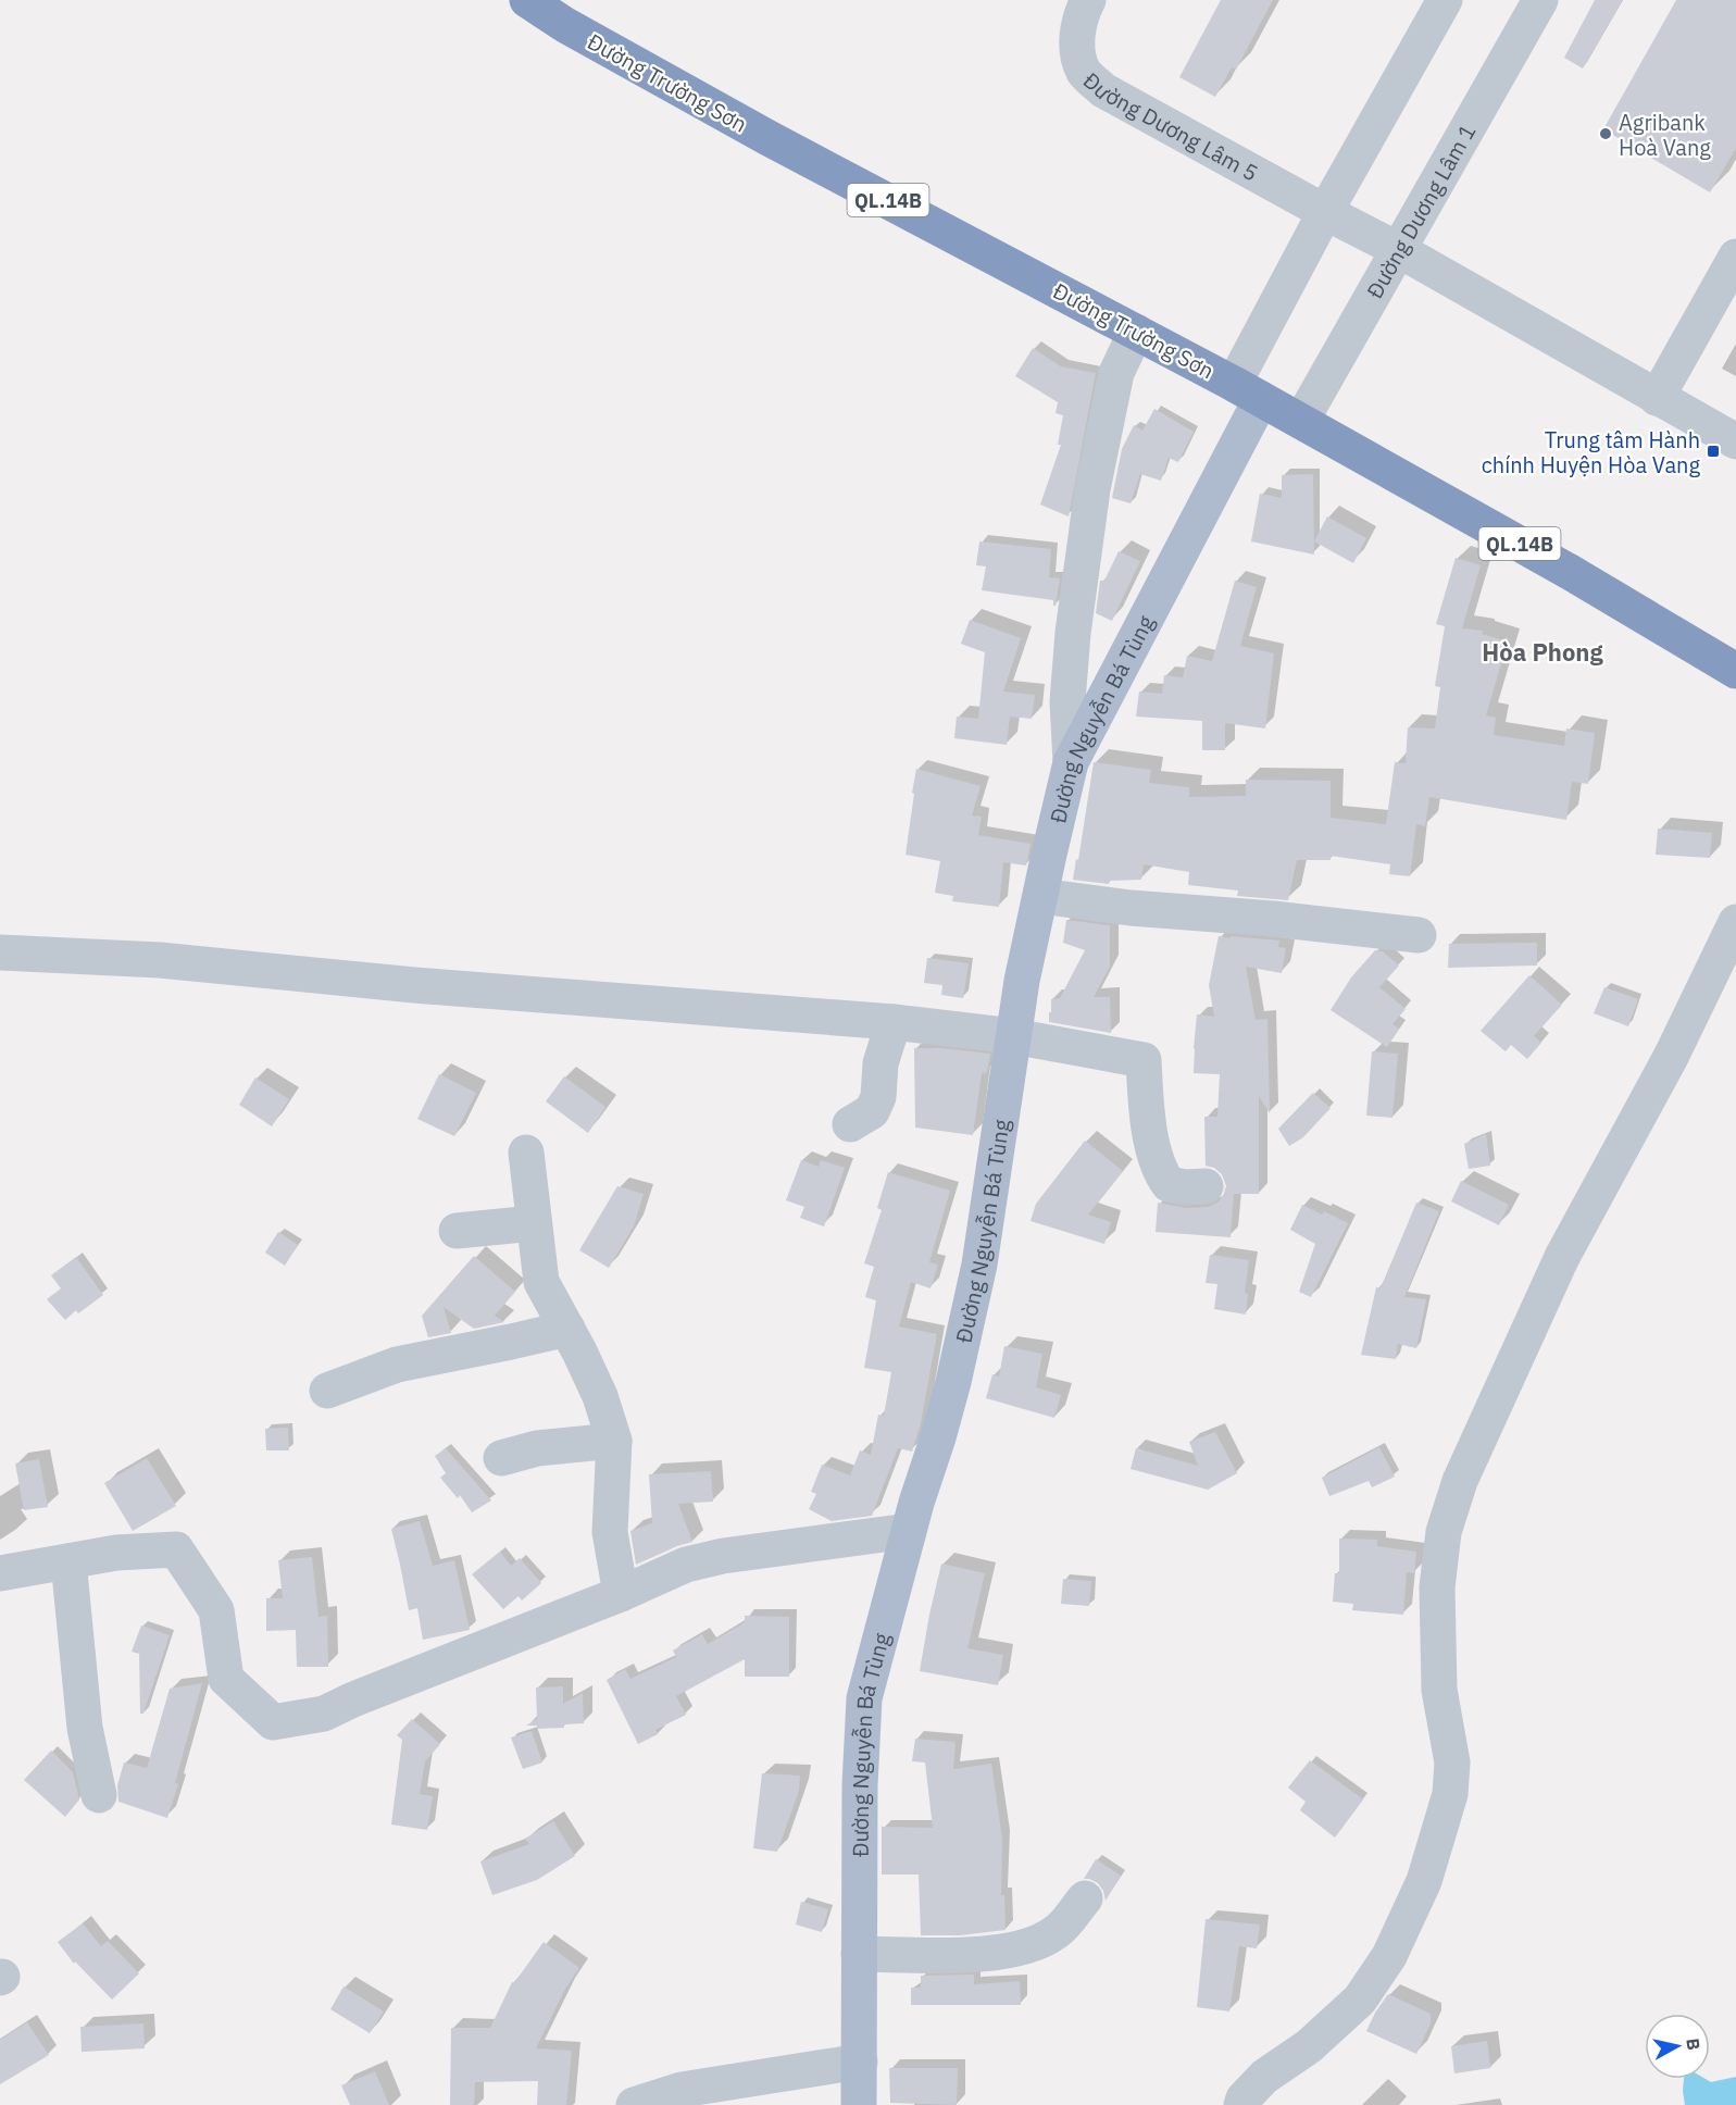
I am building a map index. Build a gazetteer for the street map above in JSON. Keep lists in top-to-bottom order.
{
  "streets": {
    "highway": ["Đường Trường Sơn", "QL.14B"],
    "main road": ["Đường Nguyễn Bá Tùng"],
    "street": ["Đường Dương Lâm 5", "Đường Dương Lâm 1"]
  },
  "crossings": [
    ["Đường Trường Sơn", "Đường Dương Lâm 1"],
    ["Đường Trường Sơn", "Đường Nguyễn Bá Tùng"],
    ["Đường Dương Lâm 5", "Đường Dương Lâm 1"]
  ],
  "districts": ["Hòa Phong"],
  "places": {
    "other": ["Agribank Hoà Vang"],
    "transit": ["Trung tâm Hành chính Huyện Hòa Vang"]
  },
  "north": "right"
}
